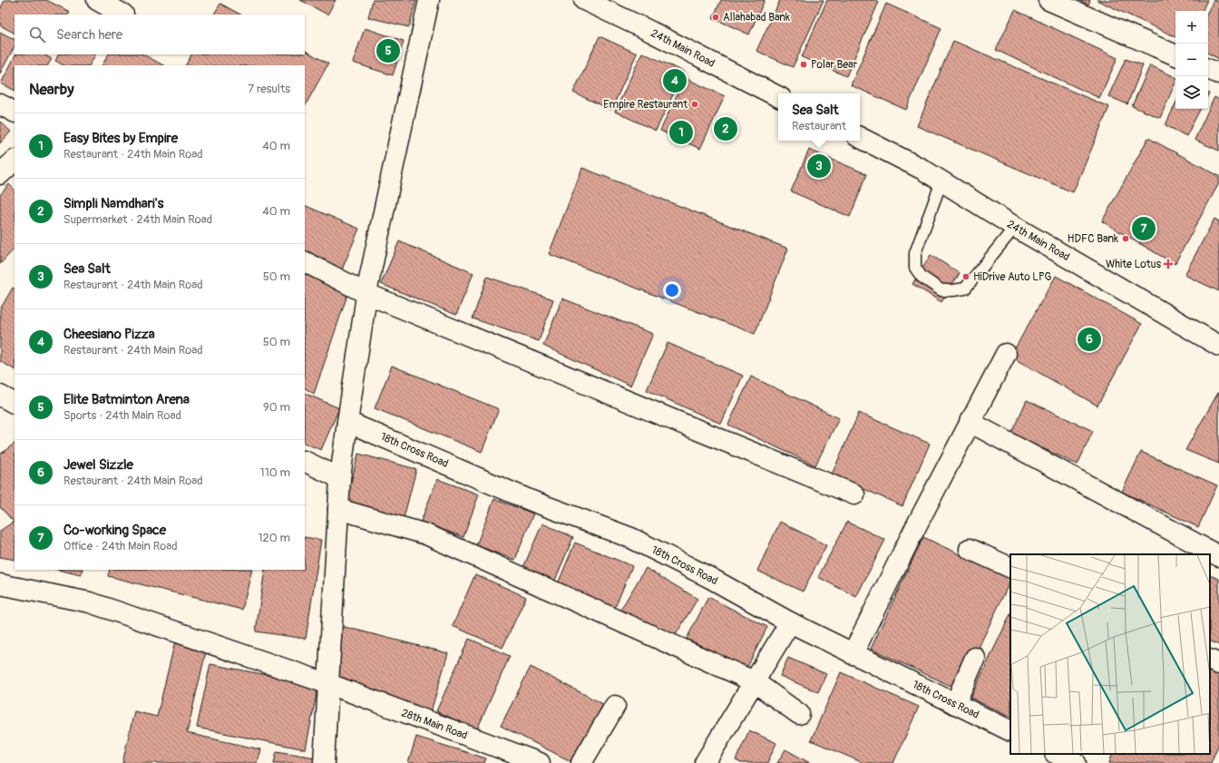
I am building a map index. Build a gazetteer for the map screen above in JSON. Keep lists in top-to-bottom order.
{
  "streets": {
    "street": ["24th Main Road", "18th Cross Road", "28th Main Road"]
  },
  "places": {
    "other": [
      "Allahabad Bank",
      "Polar Bear",
      "Empire Restaurant",
      "HDFC Bank",
      "HiDrive Auto LPG"
    ],
    "health": ["White Lotus"]
  },
  "page": {
    "map_buttons": ["+", "−"],
    "search": "Search here",
    "pins": [
      "5",
      "4",
      "2",
      "1",
      "3",
      "7",
      "6"
    ],
    "heading": ["Nearby", "7 results"],
    "popup": ["Sea Salt", "Restaurant"],
    "list": [
      {
        "mark": "1",
        "name": "Easy Bites by Empire",
        "note": "Restaurant · 24th Main Road",
        "value": "40 m"
      },
      {
        "mark": "2",
        "name": "Simpli Namdhari's",
        "note": "Supermarket · 24th Main Road",
        "value": "40 m"
      },
      {
        "mark": "3",
        "name": "Sea Salt",
        "note": "Restaurant · 24th Main Road",
        "value": "50 m"
      },
      {
        "mark": "4",
        "name": "Cheesiano Pizza",
        "note": "Restaurant · 24th Main Road",
        "value": "50 m"
      },
      {
        "mark": "5",
        "name": "Elite Batminton Arena",
        "note": "Sports · 24th Main Road",
        "value": "90 m"
      },
      {
        "mark": "6",
        "name": "Jewel Sizzle",
        "note": "Restaurant · 24th Main Road",
        "value": "110 m"
      },
      {
        "mark": "7",
        "name": "Co-working Space",
        "note": "Office · 24th Main Road",
        "value": "120 m"
      }
    ]
  }
}
